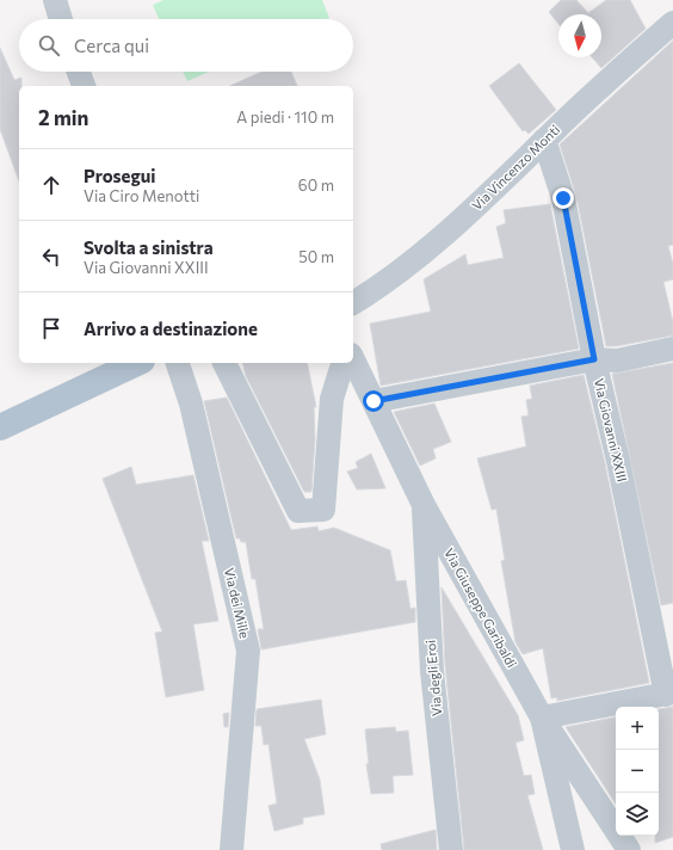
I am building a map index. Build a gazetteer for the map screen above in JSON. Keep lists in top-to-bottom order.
{
  "streets": {
    "street": [
      "Via Vincenzo Monti",
      "Via Giovanni XXIII",
      "Via dei Mille",
      "Via Giuseppe Garibaldi",
      "Via degli Eroi"
    ]
  },
  "crossings": [
    ["Via Vincenzo Monti", "Via Giovanni XXIII"],
    ["Via Giuseppe Garibaldi", "Via degli Eroi"]
  ],
  "north": "bottom",
  "page": {
    "search": "Cerca qui",
    "heading": ["2 min", "A piedi · 110 m"],
    "list": [
      ["Prosegui", "Via Ciro Menotti", "60 m"],
      ["Svolta a sinistra", "Via Giovanni XXIII", "50 m"],
      "Arrivo a destinazione"
    ],
    "map_buttons": ["+", "−"]
  }
}
